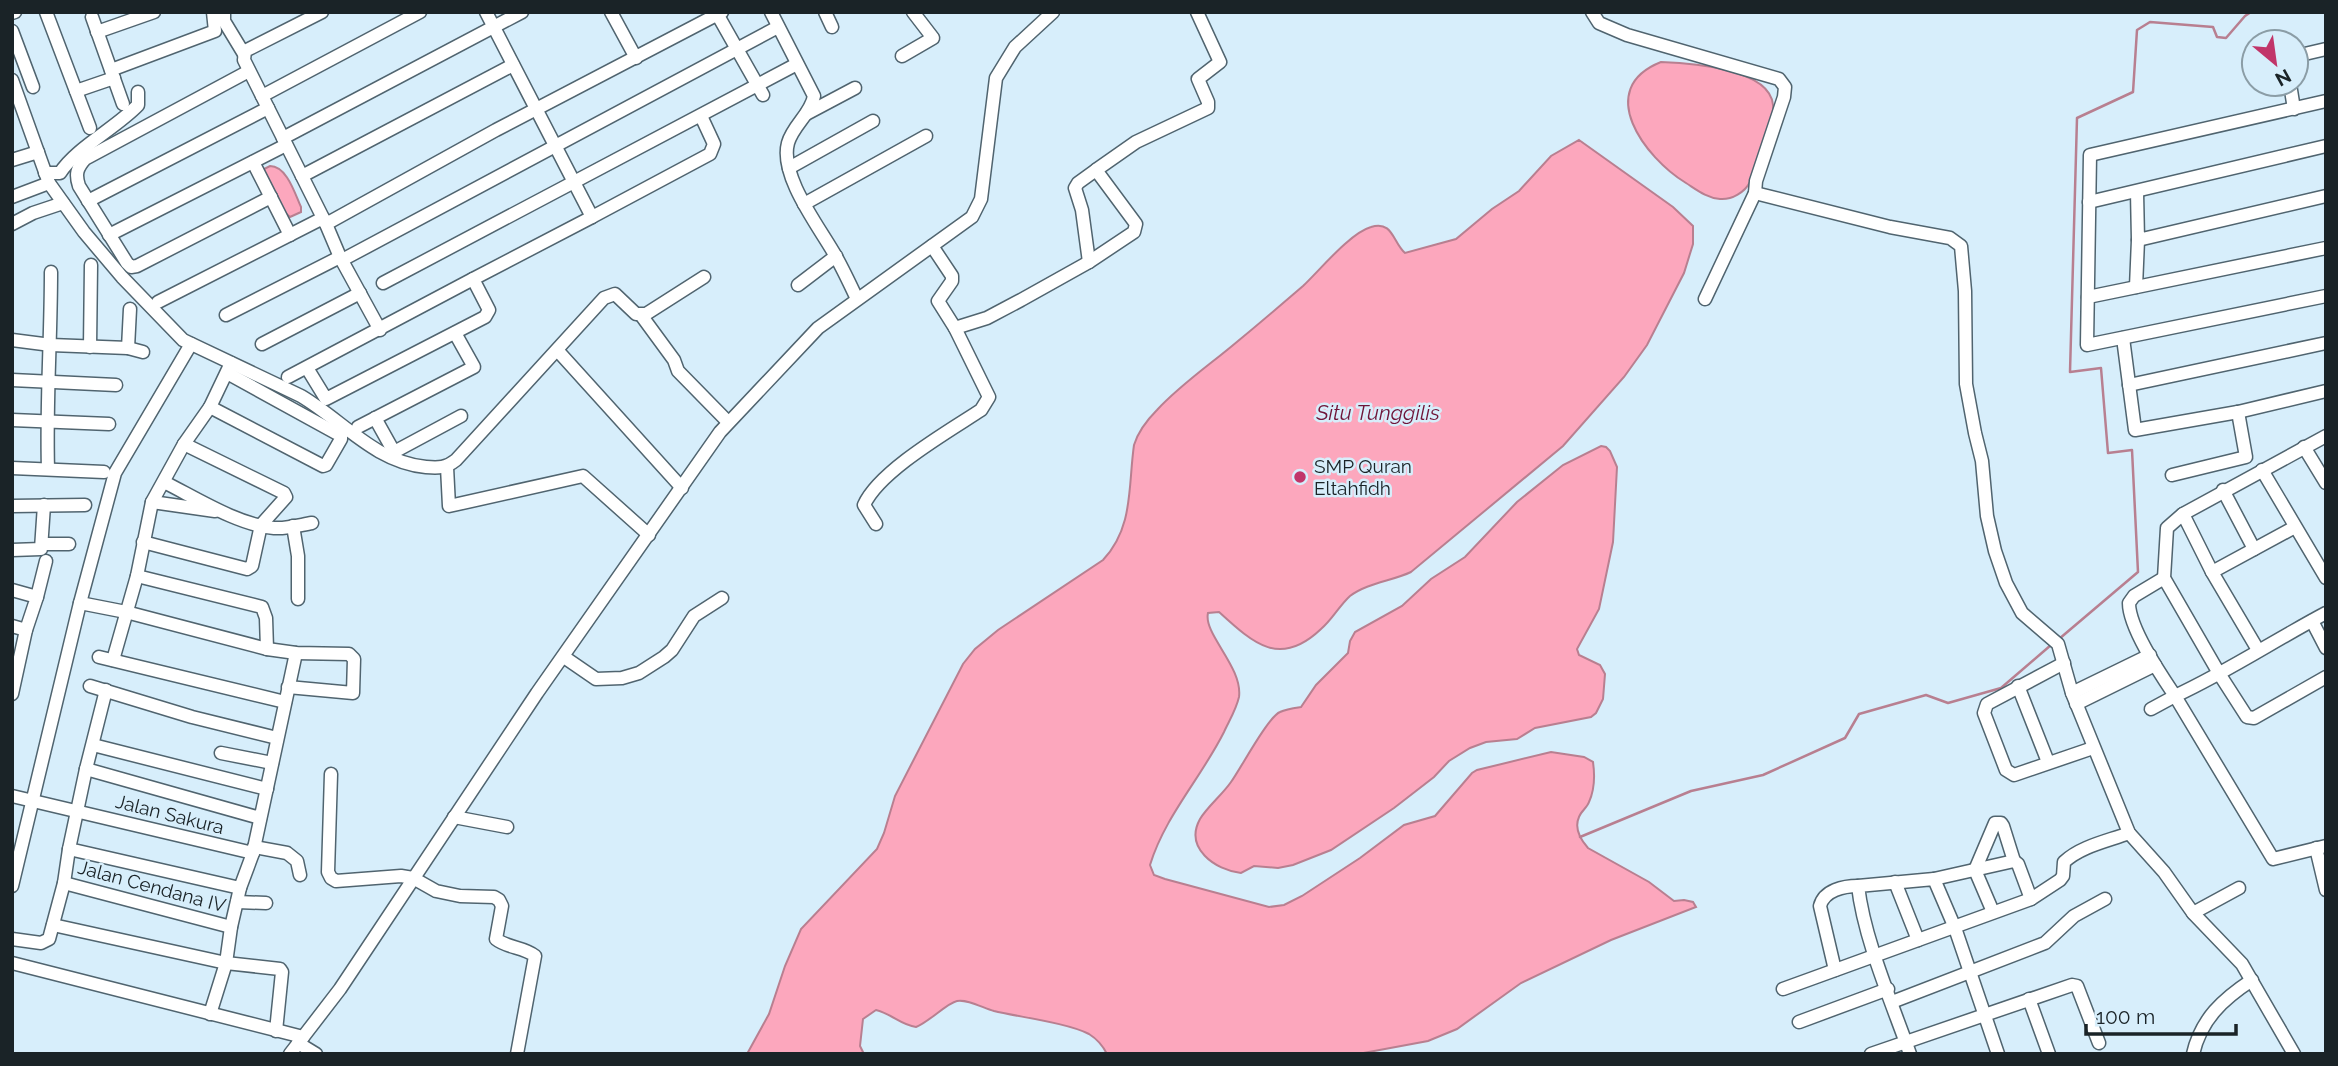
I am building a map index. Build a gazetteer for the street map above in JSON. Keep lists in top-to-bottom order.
{
  "streets": {
    "street": ["Jalan Sakura", "Jalan Cendana IV"]
  },
  "water": ["Situ Tunggilis"],
  "places": ["SMP Quran Eltahfidh"],
  "scale_bar": "100 m",
  "north": "bottom right"
}
